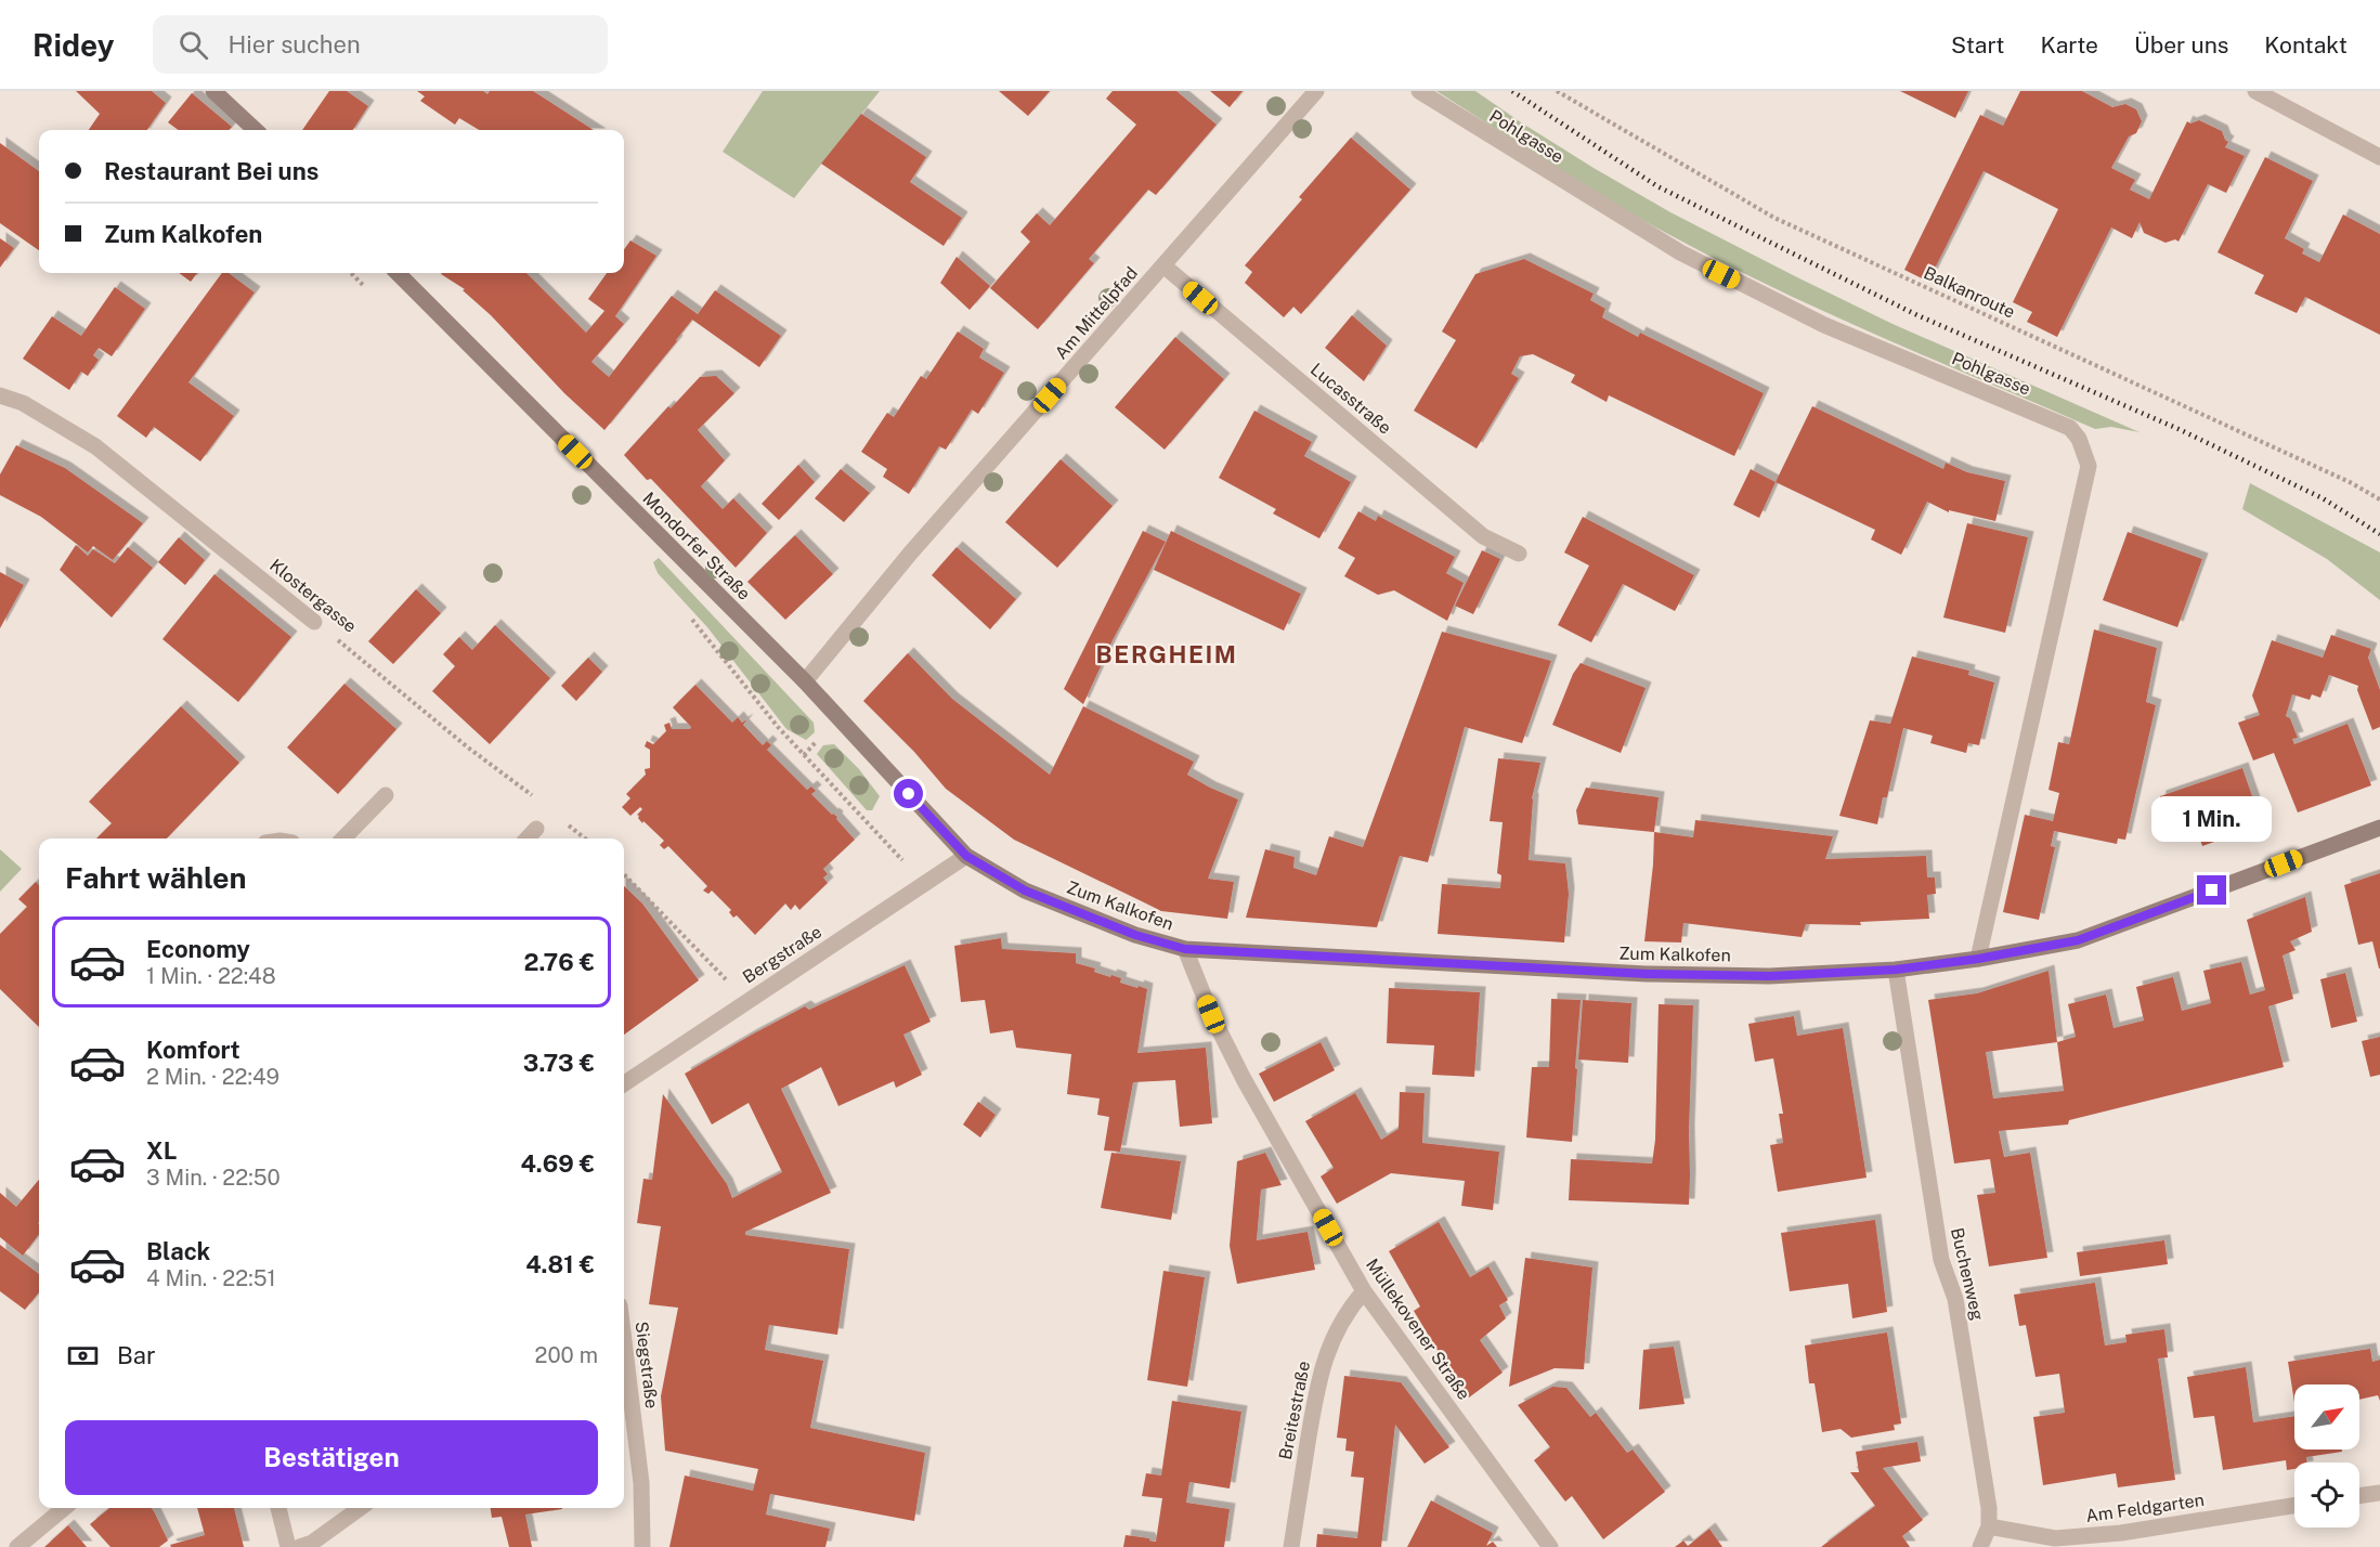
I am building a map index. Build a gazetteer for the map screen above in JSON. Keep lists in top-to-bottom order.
{
  "streets": {
    "street": [
      "Pohlgasse",
      "Am Mittelpfad",
      "Lucasstraße",
      "Mondorfer Straße",
      "Klostergasse",
      "Zum Kalkofen",
      "Bergstraße",
      "Buchenweg",
      "Müllekovener Straße",
      "Siegstraße",
      "Breitestraße",
      "Am Feldgarten"
    ],
    "path": ["Balkanroute"]
  },
  "crossings": [
    ["Pohlgasse", "Zum Kalkofen"],
    ["Am Mittelpfad", "Lucasstraße"],
    ["Am Mittelpfad", "Mondorfer Straße"],
    ["Mondorfer Straße", "Zum Kalkofen"],
    ["Mondorfer Straße", "Bergstraße"],
    ["Zum Kalkofen", "Bergstraße"],
    ["Zum Kalkofen", "Buchenweg"],
    ["Zum Kalkofen", "Müllekovener Straße"],
    ["Buchenweg", "Am Feldgarten"],
    ["Müllekovener Straße", "Breitestraße"]
  ],
  "districts": ["BERGHEIM"],
  "north": "top right",
  "page": {
    "header": "Ridey",
    "search": "Hier suchen",
    "nav": [
      "Start",
      "Karte",
      "Über uns",
      "Kontakt"
    ],
    "banner": ["Restaurant Bei uns", "Zum Kalkofen"],
    "bubble": "1 Min.",
    "heading": "Fahrt wählen",
    "list": [
      {
        "name": "Economy",
        "note": "1 Min. · 22:48",
        "value": "2.76 €"
      },
      {
        "name": "Komfort",
        "note": "2 Min. · 22:49",
        "value": "3.73 €"
      },
      {
        "name": "XL",
        "note": "3 Min. · 22:50",
        "value": "4.69 €"
      },
      {
        "name": "Black",
        "note": "4 Min. · 22:51",
        "value": "4.81 €"
      }
    ],
    "pay": ["Bar", "200 m"],
    "buttons": "Bestätigen"
  }
}
